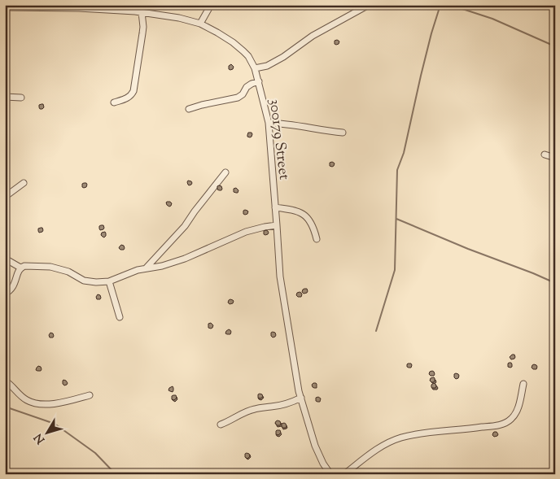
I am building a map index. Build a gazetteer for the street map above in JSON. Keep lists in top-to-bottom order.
{
  "streets": {
    "street": ["300179 Street"]
  },
  "north": "bottom left"
}
